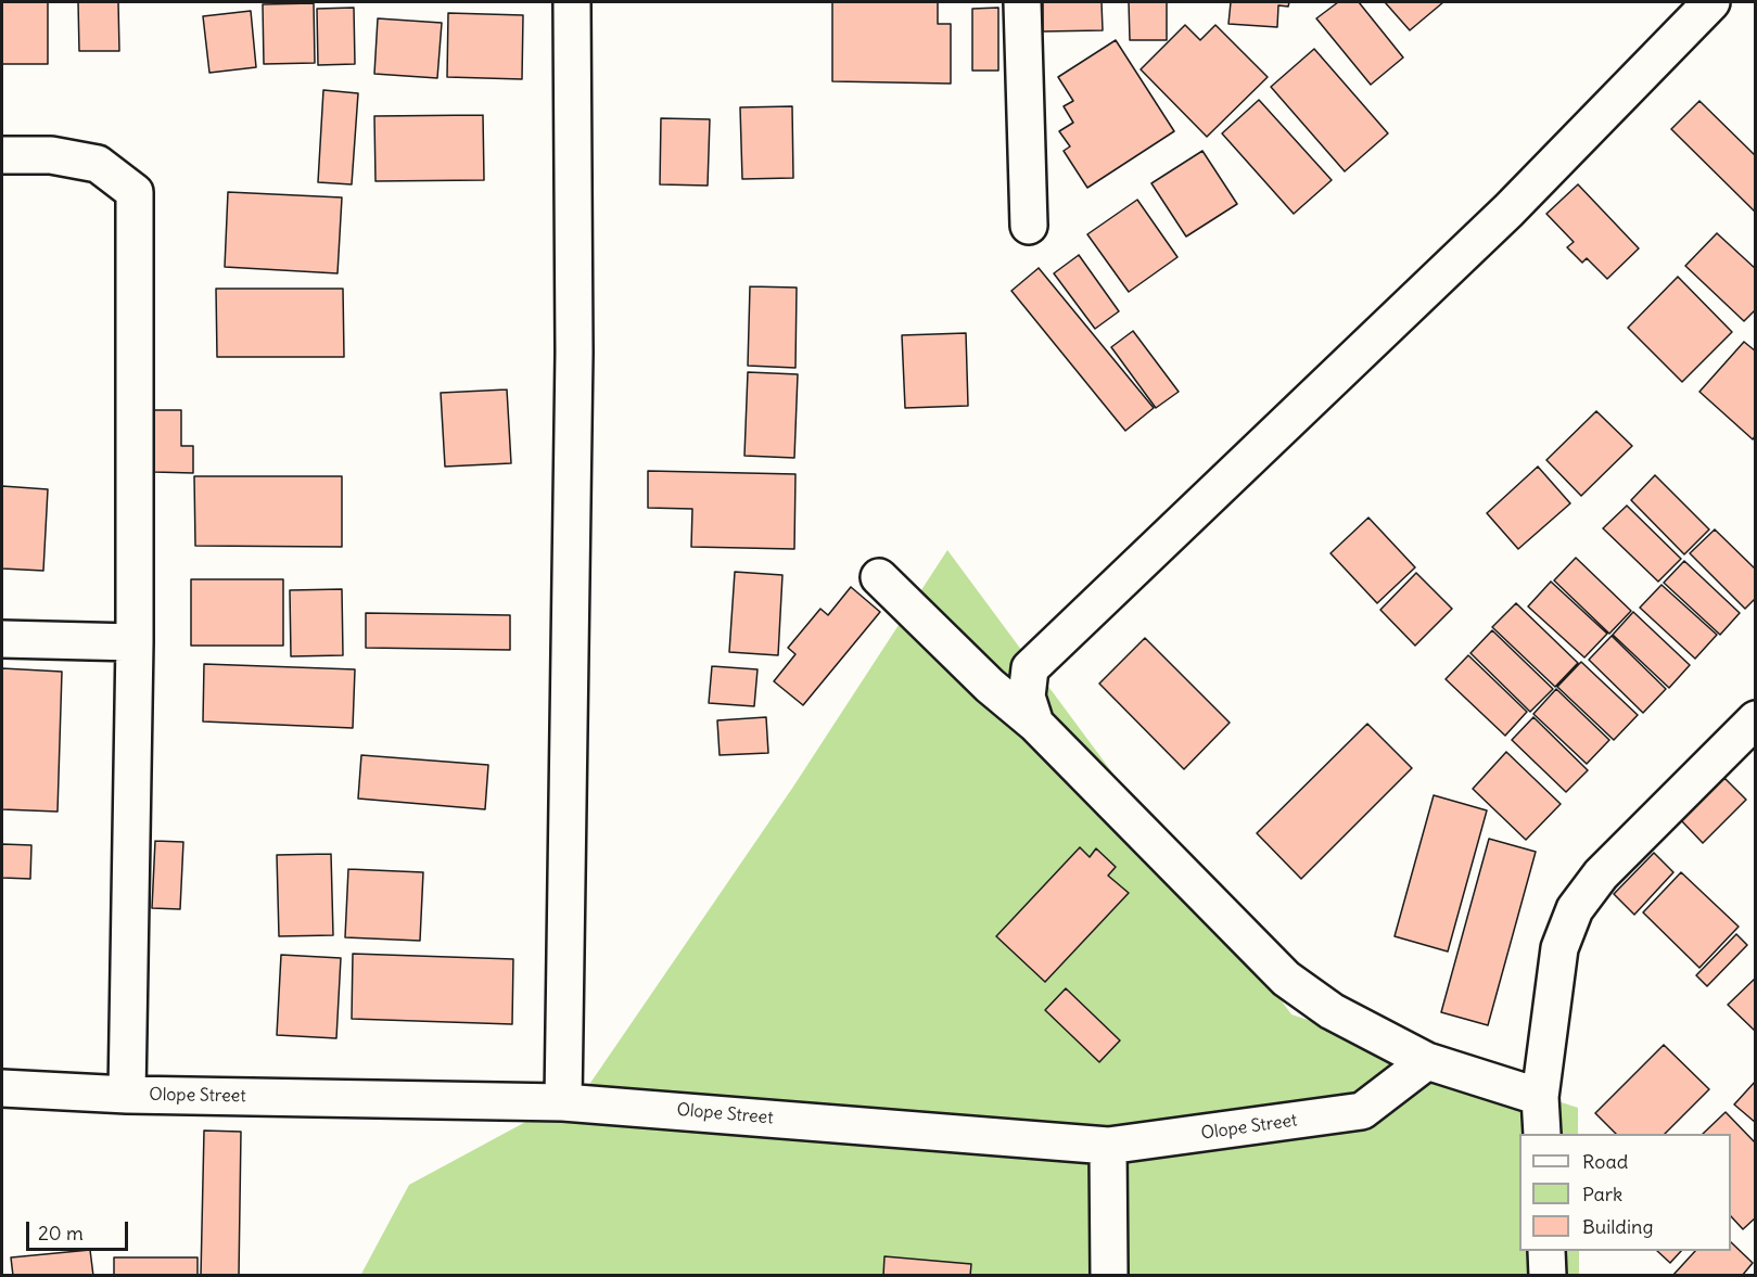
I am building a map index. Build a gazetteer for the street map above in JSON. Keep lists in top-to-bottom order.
{
  "streets": {
    "street": ["Olope Street"]
  },
  "legend": ["Road", "Park", "Building"],
  "scale_bar": "20 m"
}
